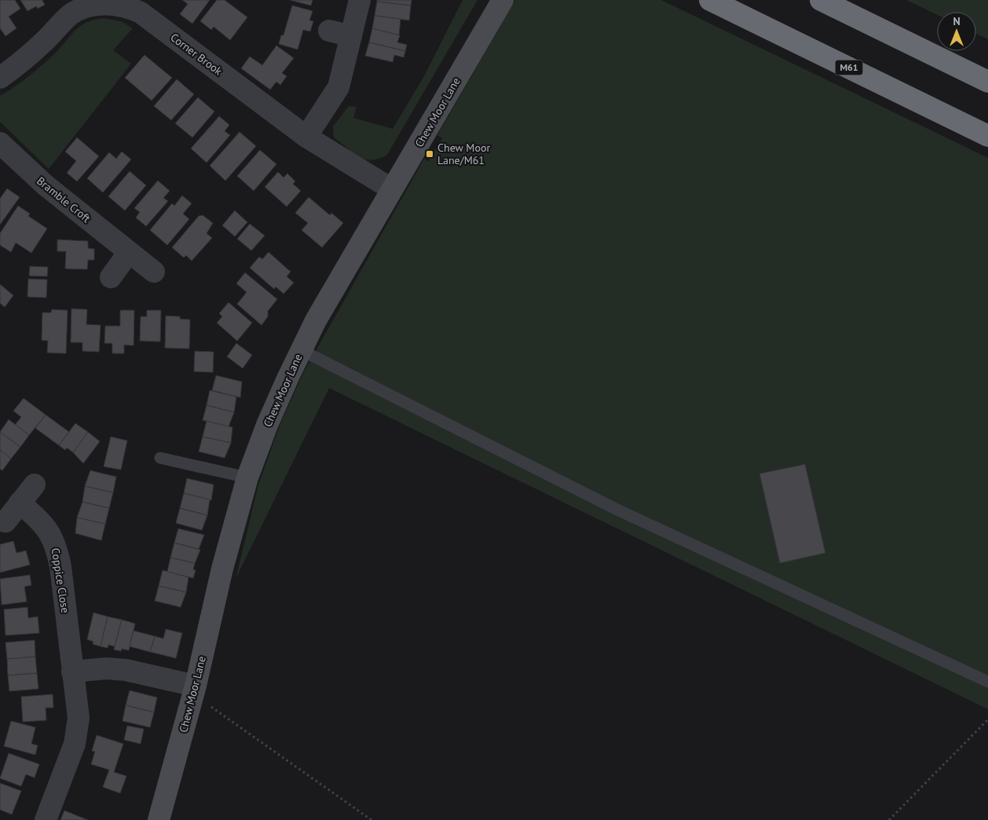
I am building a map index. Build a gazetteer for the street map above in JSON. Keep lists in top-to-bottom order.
{
  "streets": {
    "highway": ["M61"],
    "street": [
      "Corner Brook",
      "Chew Moor Lane",
      "Bramble Croft",
      "Coppice Close"
    ]
  },
  "crossings": [
    ["Corner Brook", "Chew Moor Lane"]
  ],
  "places": {
    "transit": ["Chew Moor Lane/M61"]
  },
  "north": "top"
}
